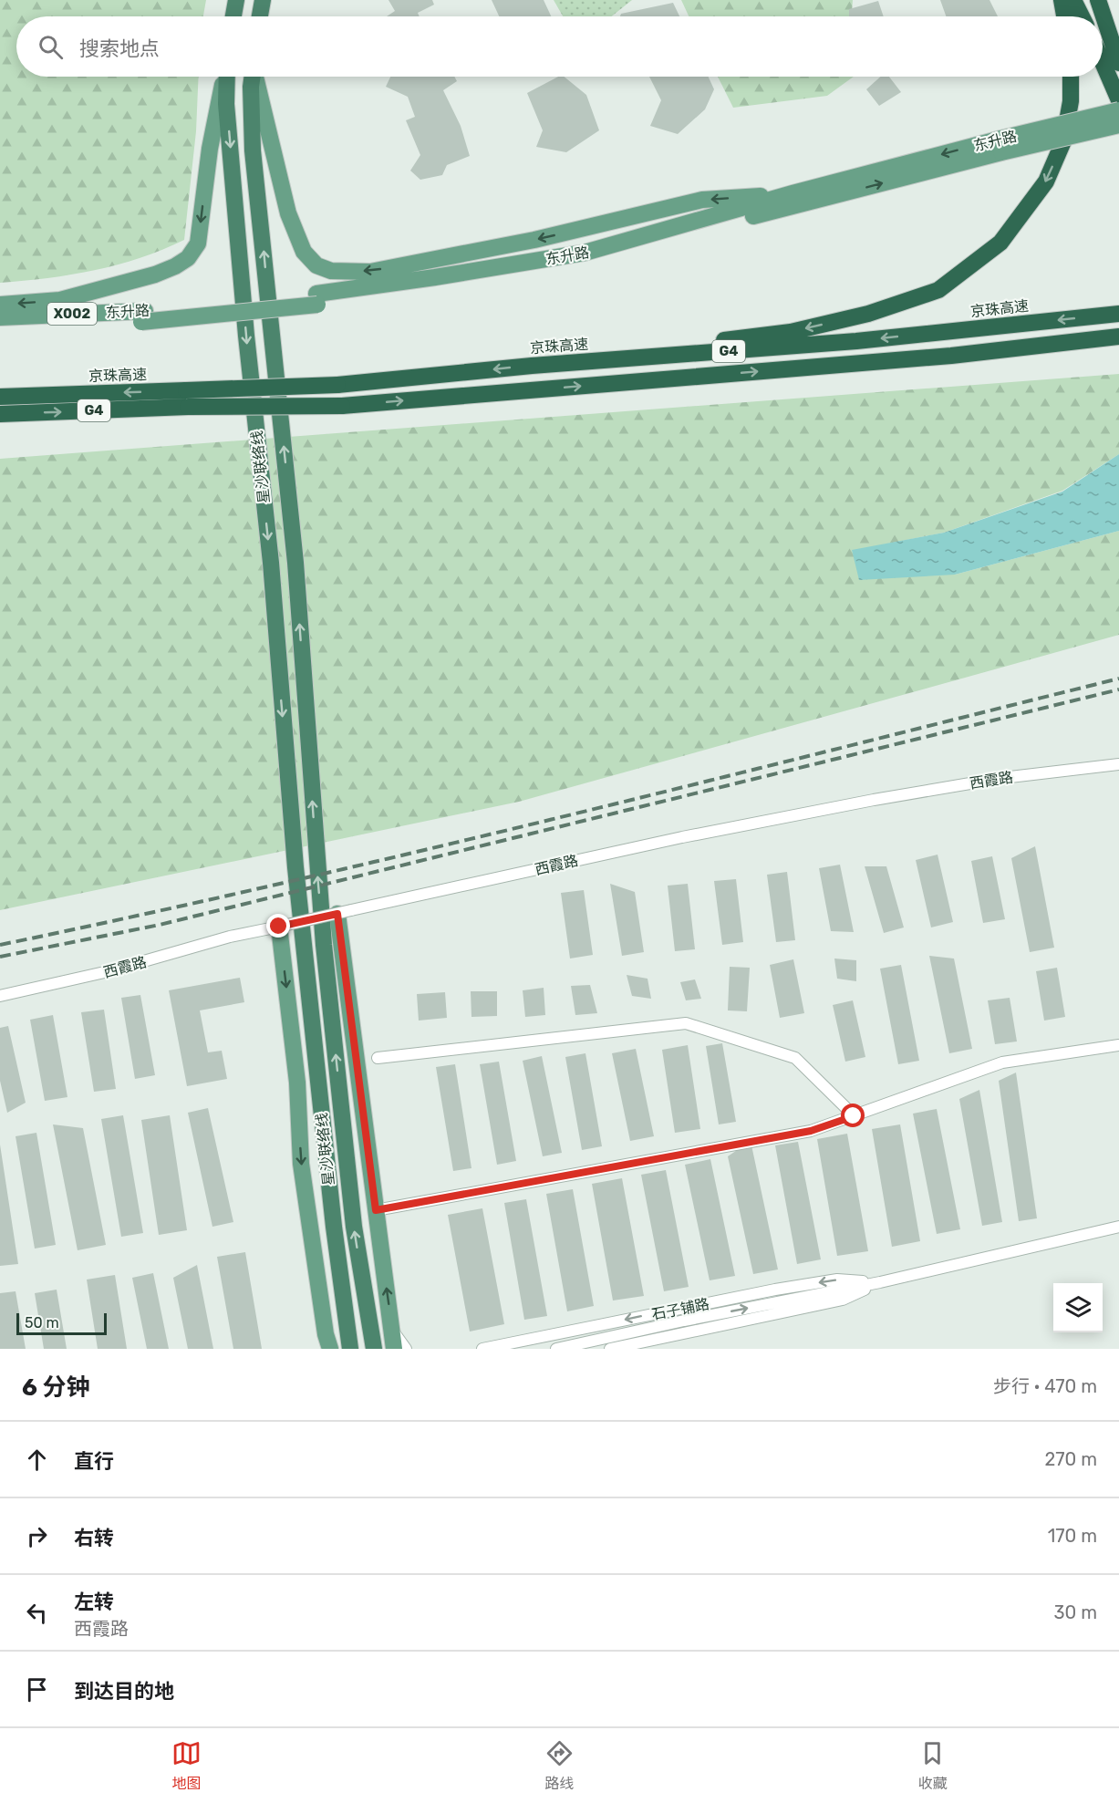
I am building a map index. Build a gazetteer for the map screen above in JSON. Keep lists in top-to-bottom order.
{
  "streets": {
    "highway": ["京珠高速", "G4", "星沙联络线"],
    "main road": ["东升路", "X002"],
    "street": ["西霞路", "石子铺路"]
  },
  "scale_bar": "50 m",
  "page": {
    "search": "搜索地点",
    "scale": "50 m",
    "heading": ["6 分钟", "步行 · 470 m"],
    "list": [
      ["直行", "270 m"],
      ["右转", "170 m"],
      ["左转", "西霞路", "30 m"],
      "到达目的地"
    ],
    "nav": ["地图", "路线", "收藏"]
  }
}
